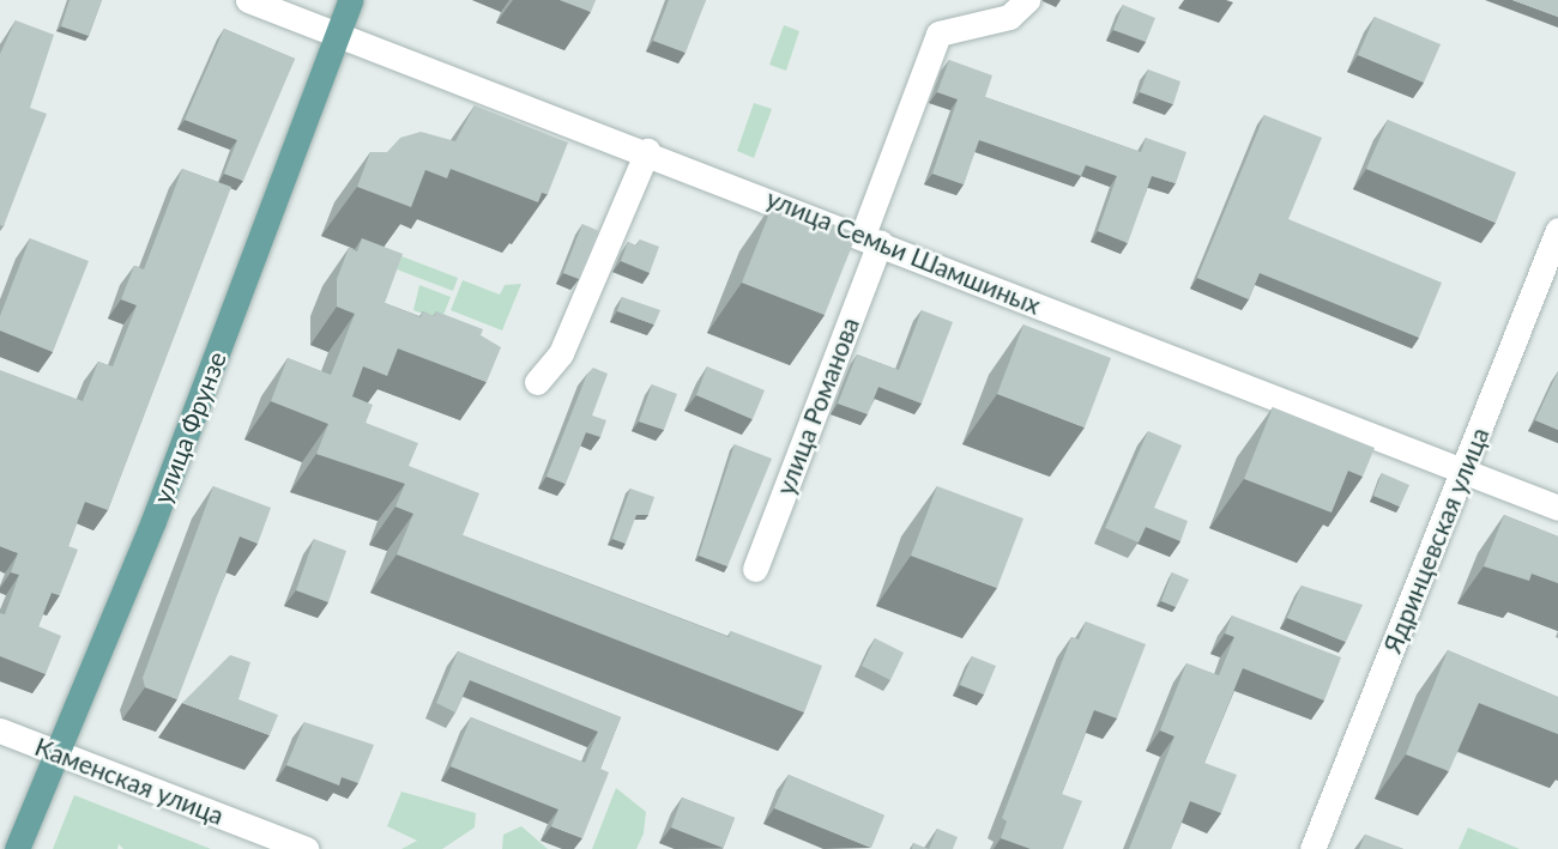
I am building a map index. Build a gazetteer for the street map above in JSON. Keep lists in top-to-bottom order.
{
  "streets": {
    "main road": ["улица Фрунзе"],
    "street": [
      "улица Семьи Шамшиных",
      "улица Романова",
      "Ядринцевская улица",
      "Каменская улица"
    ]
  },
  "crossings": [
    ["улица Семьи Шамшиных", "улица Романова"],
    ["улица Семьи Шамшиных", "улица Фрунзе"],
    ["улица Семьи Шамшиных", "Ядринцевская улица"],
    ["улица Фрунзе", "Каменская улица"]
  ]
}
